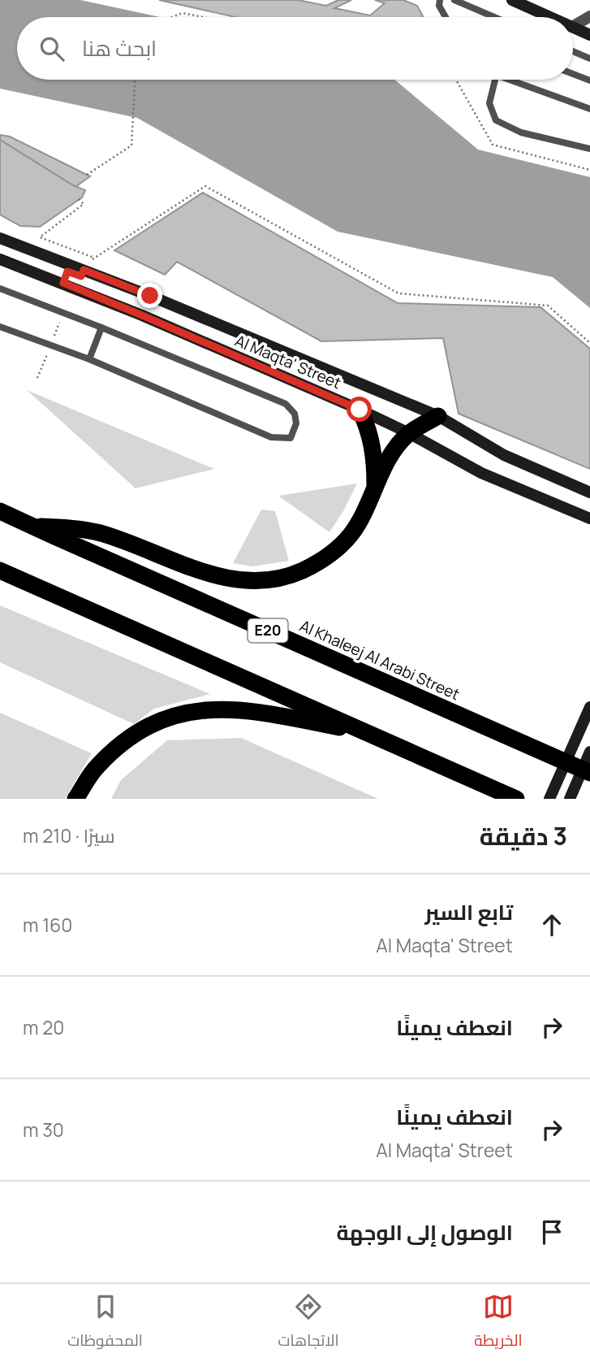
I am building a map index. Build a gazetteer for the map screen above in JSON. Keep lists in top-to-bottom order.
{
  "streets": {
    "highway": ["E20", "Al Khaleej Al Arabi Street"],
    "street": ["Al Maqta' Street"]
  },
  "page": {
    "search": "ابحث هنا",
    "heading": ["3 دقيقة", "سيرًا · 210 m"],
    "list": [
      ["تابع السير", "Al Maqta' Street", "160 m"],
      ["انعطف يمينًا", "20 m"],
      ["انعطف يمينًا", "Al Maqta' Street", "30 m"],
      "الوصول إلى الوجهة"
    ],
    "nav": ["الخريطة", "الاتجاهات", "المحفوظات"]
  }
}
